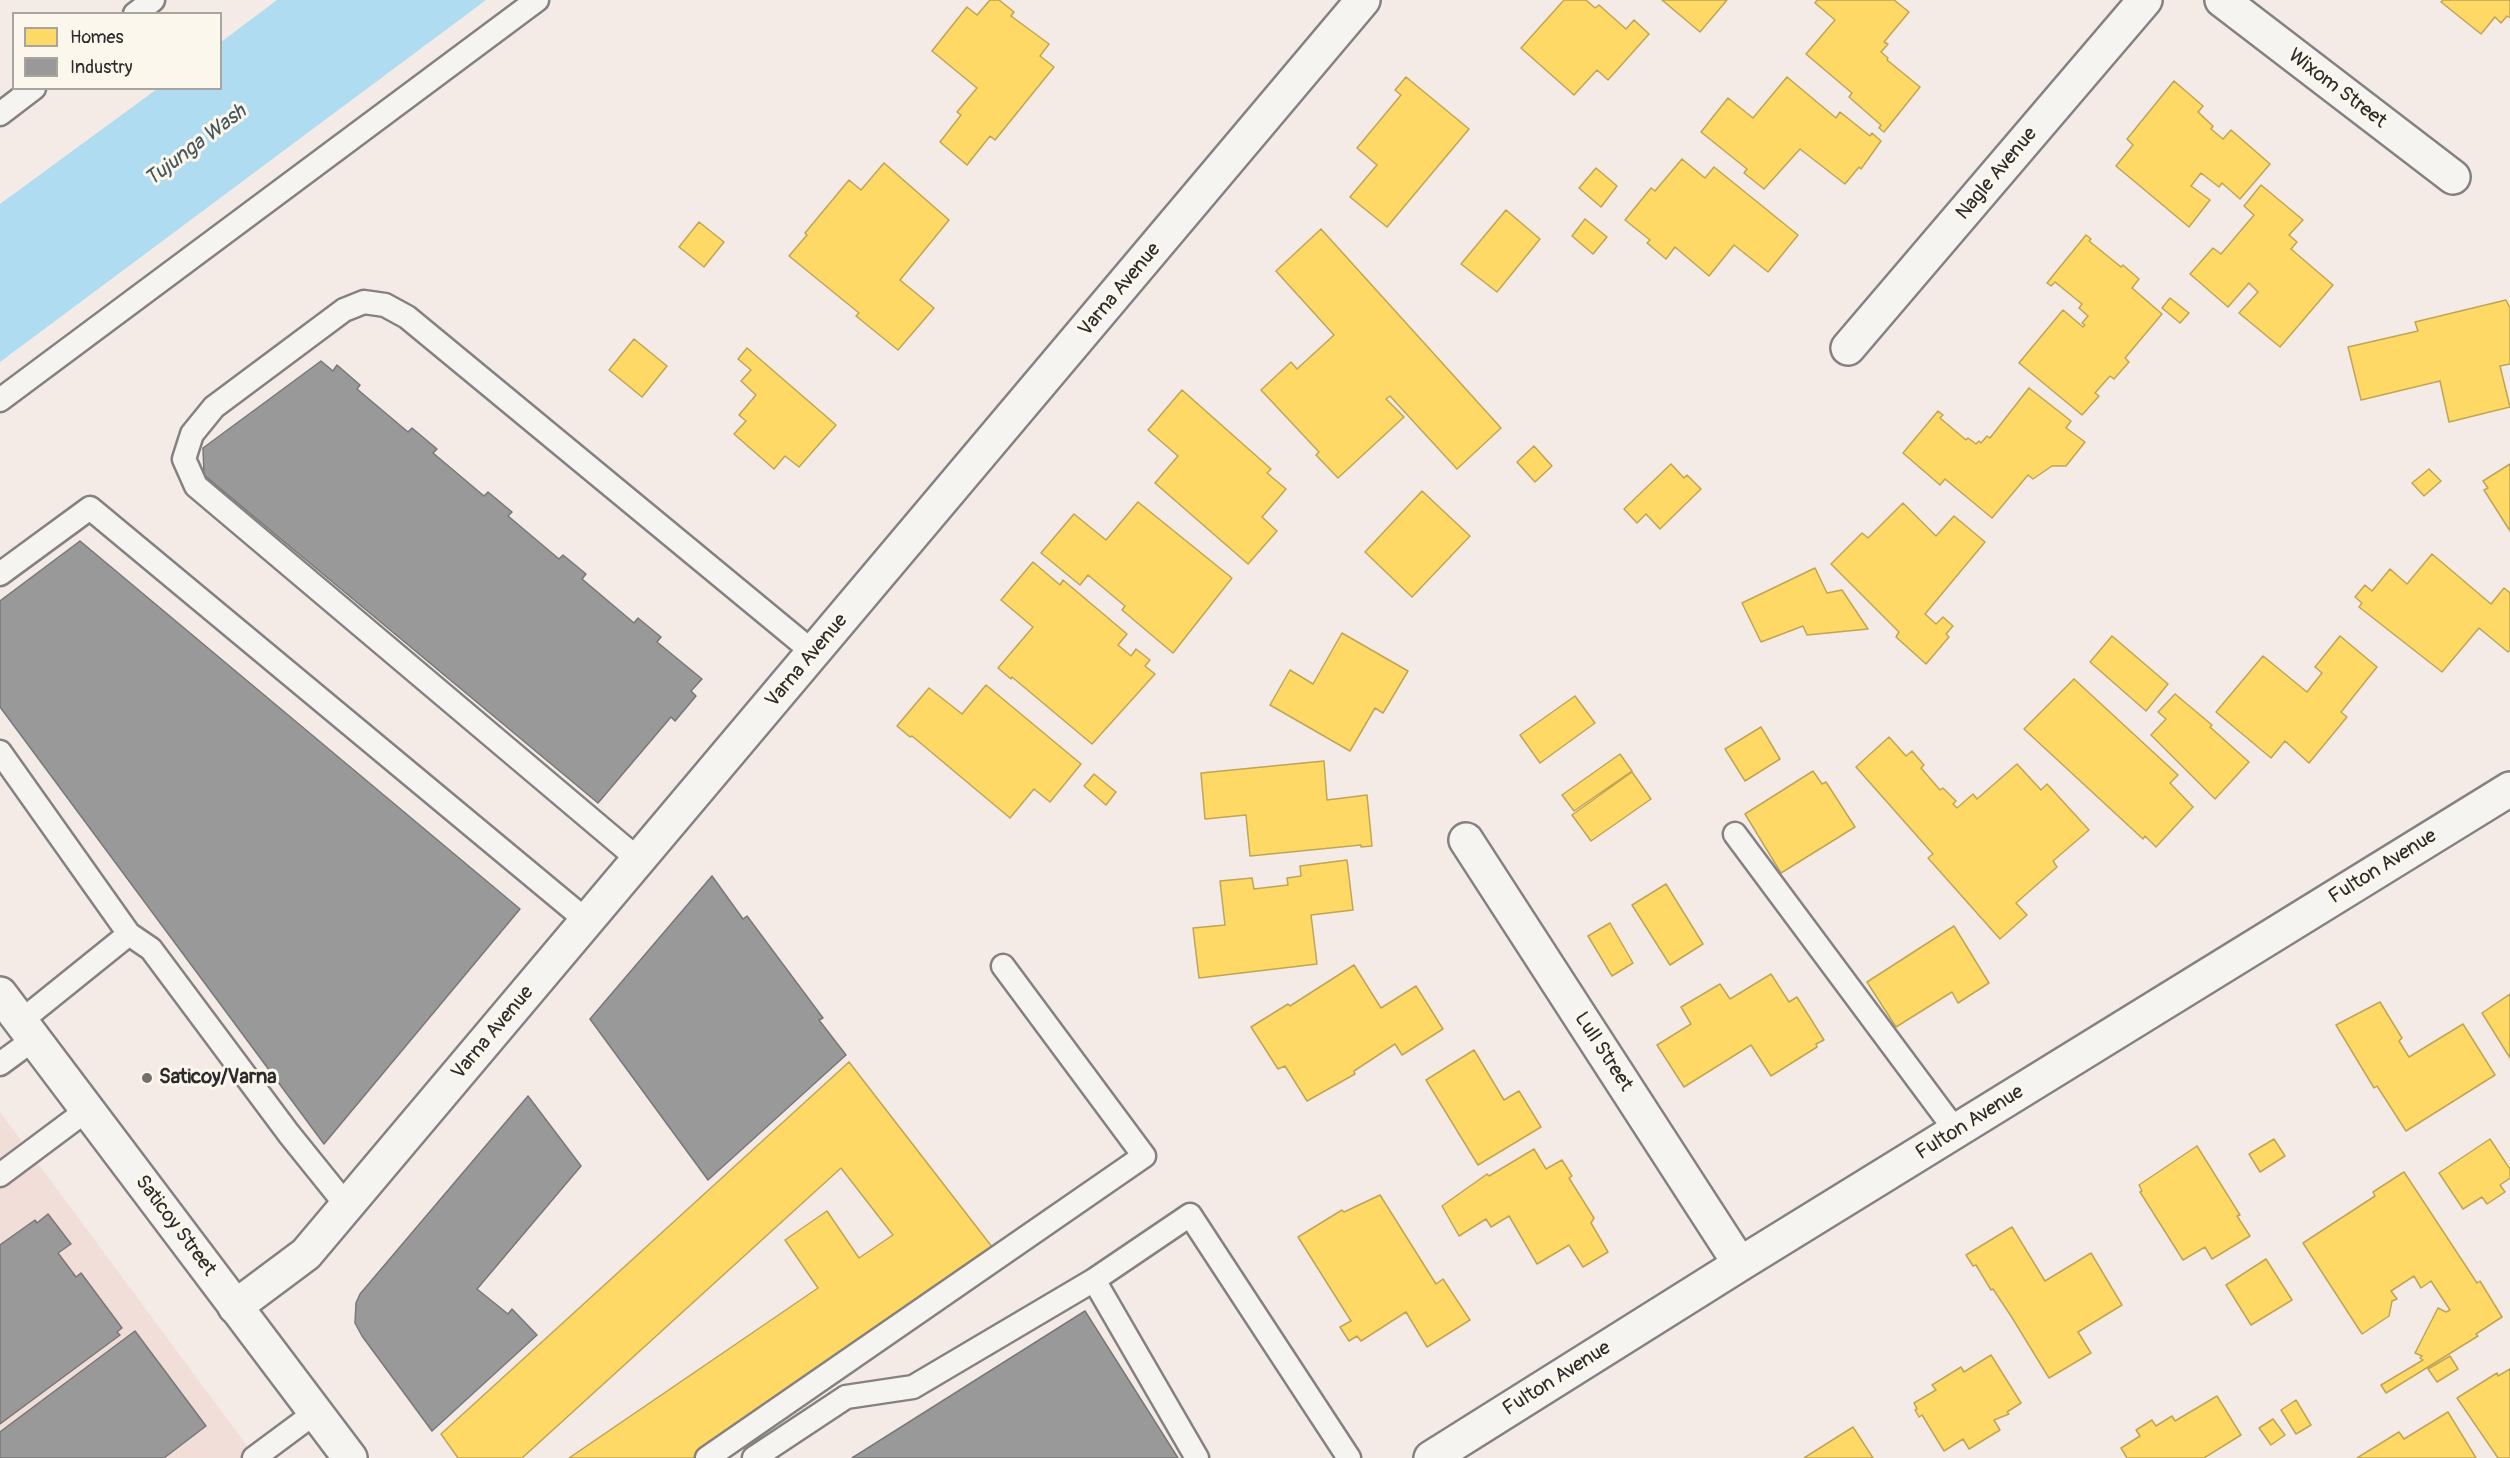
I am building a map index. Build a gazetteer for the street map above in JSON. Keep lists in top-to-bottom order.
{
  "streets": {
    "street": [
      "Wixom Street",
      "Nagle Avenue",
      "Varna Avenue",
      "Fulton Avenue",
      "Lull Street",
      "Saticoy Street"
    ]
  },
  "crossings": [
    ["Varna Avenue", "Saticoy Street"],
    ["Fulton Avenue", "Lull Street"]
  ],
  "water": ["Tujunga Wash"],
  "places": ["Saticoy/Varna"],
  "legend": ["Homes", "Industry"]
}
